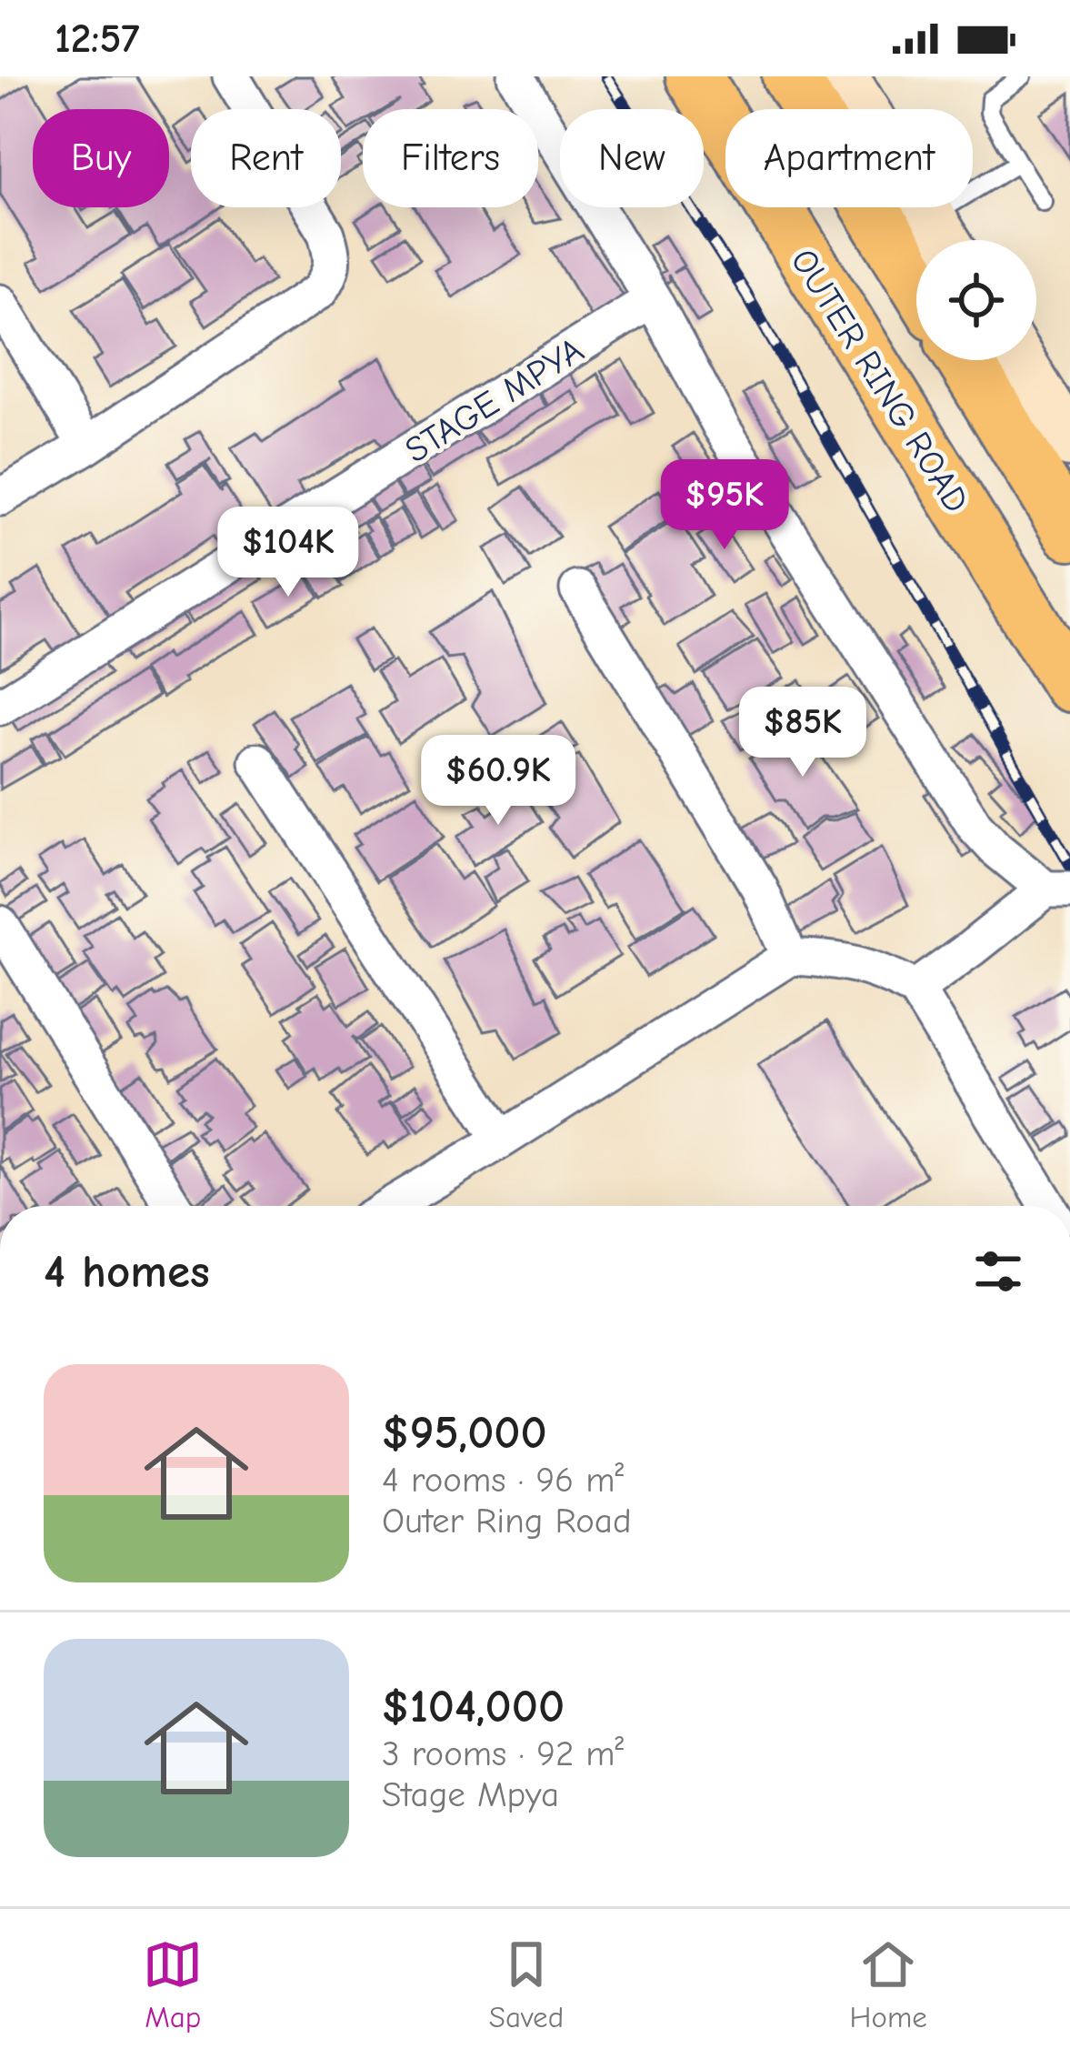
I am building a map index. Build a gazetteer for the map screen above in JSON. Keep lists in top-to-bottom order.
{
  "streets": {
    "main road": ["OUTER RING ROAD"],
    "street": ["STAGE MPYA"]
  },
  "page": {
    "status": "12:57",
    "chip": [
      "Buy",
      "Rent",
      "Filters",
      "New",
      "Apartment"
    ],
    "price": [
      "$95K",
      "$104K",
      "$85K",
      "$60.9K"
    ],
    "heading": "4 homes",
    "list": [
      {
        "name": "$95,000",
        "note": "4 rooms · 96 m² · Outer Ring Road"
      },
      {
        "name": "$104,000",
        "note": "3 rooms · 92 m² · Stage Mpya"
      }
    ],
    "tabs": ["Map", "Saved", "Home"]
  }
}
